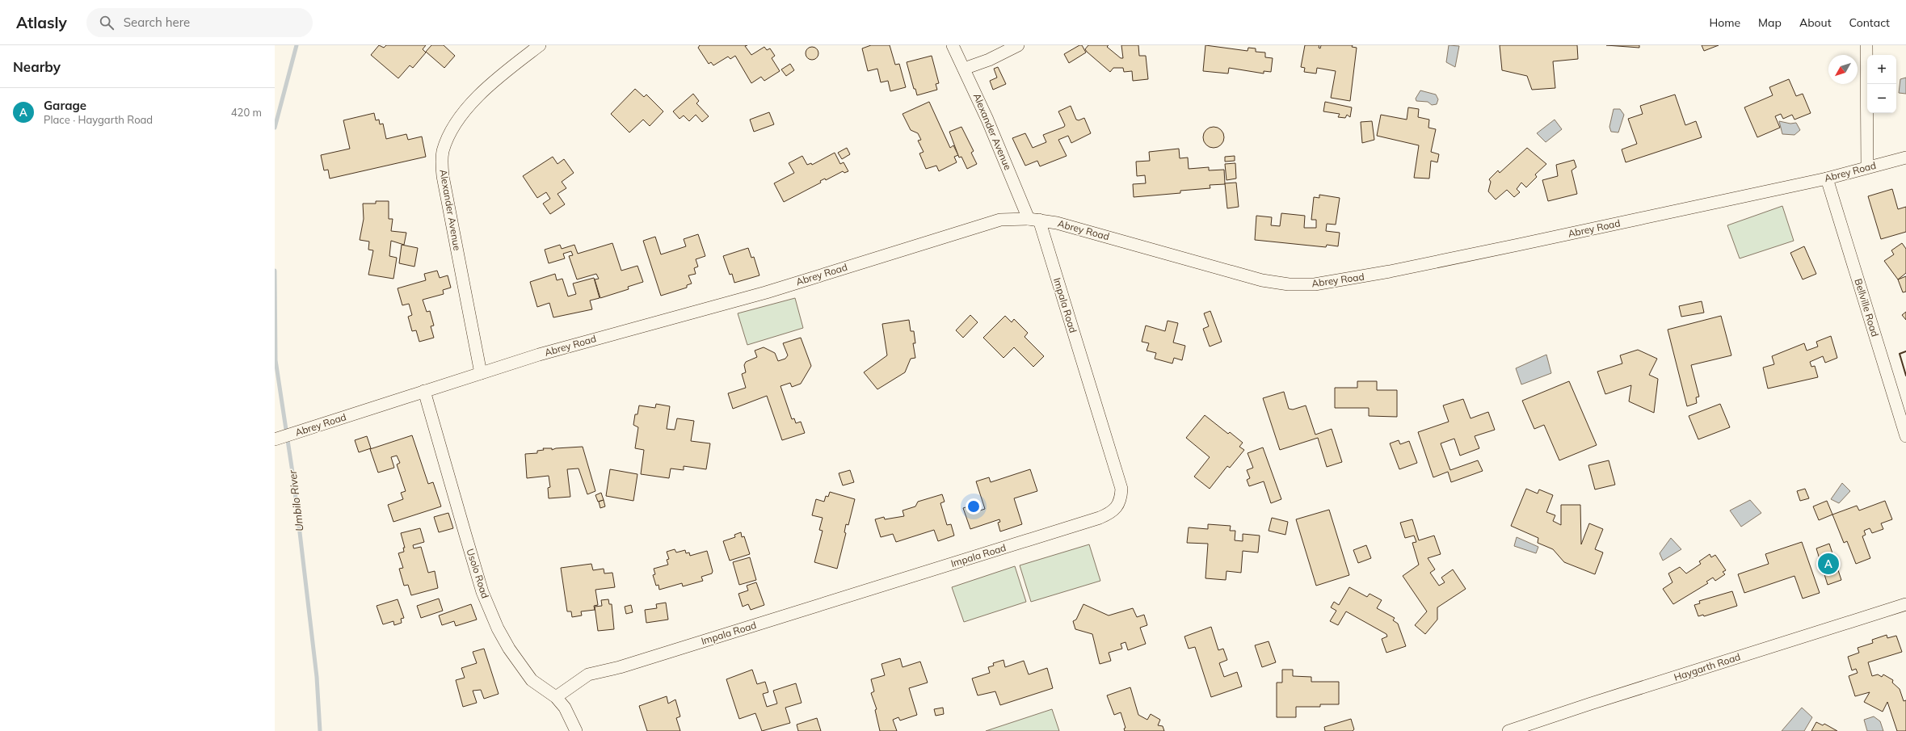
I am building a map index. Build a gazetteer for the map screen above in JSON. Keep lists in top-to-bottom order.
{
  "streets": {
    "street": [
      "Alexander Avenue",
      "Abrey Road",
      "Impala Road",
      "Bellville Road",
      "Usolo Road",
      "Haygarth Road"
    ]
  },
  "crossings": [
    ["Alexander Avenue", "Abrey Road"],
    ["Alexander Avenue", "Impala Road"],
    ["Abrey Road", "Impala Road"],
    ["Abrey Road", "Bellville Road"],
    ["Abrey Road", "Usolo Road"],
    ["Impala Road", "Usolo Road"]
  ],
  "water": ["Umbilo River"],
  "north": "bottom left",
  "page": {
    "header": "Atlasly",
    "search": "Search here",
    "nav": [
      "Home",
      "Map",
      "About",
      "Contact"
    ],
    "heading": "Nearby",
    "map_buttons": ["+", "−"],
    "list": [
      {
        "mark": "A",
        "name": "Garage",
        "note": "Place · Haygarth Road",
        "value": "420 m"
      }
    ],
    "pins": "A"
  }
}
